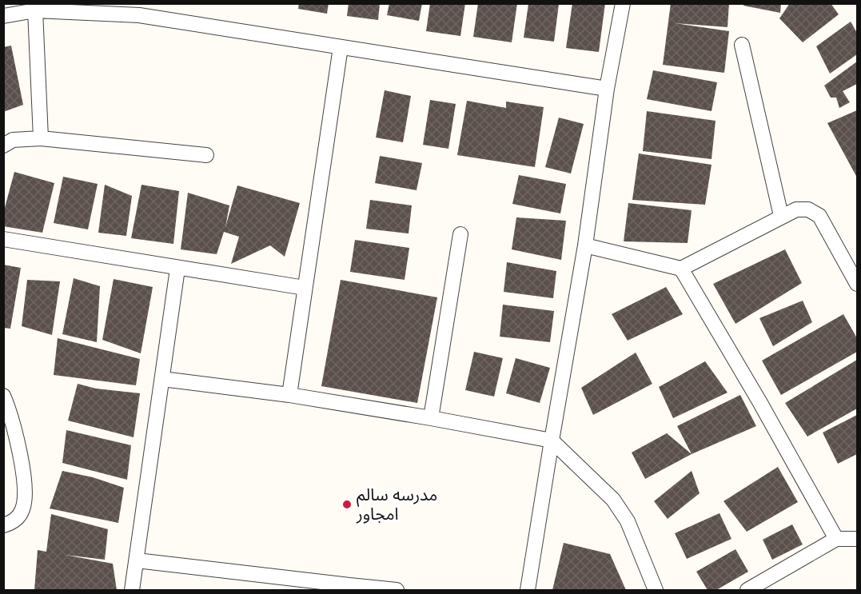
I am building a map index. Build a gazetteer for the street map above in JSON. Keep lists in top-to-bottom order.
{
  "places": ["مدرسه سالم امجاور"]
}
